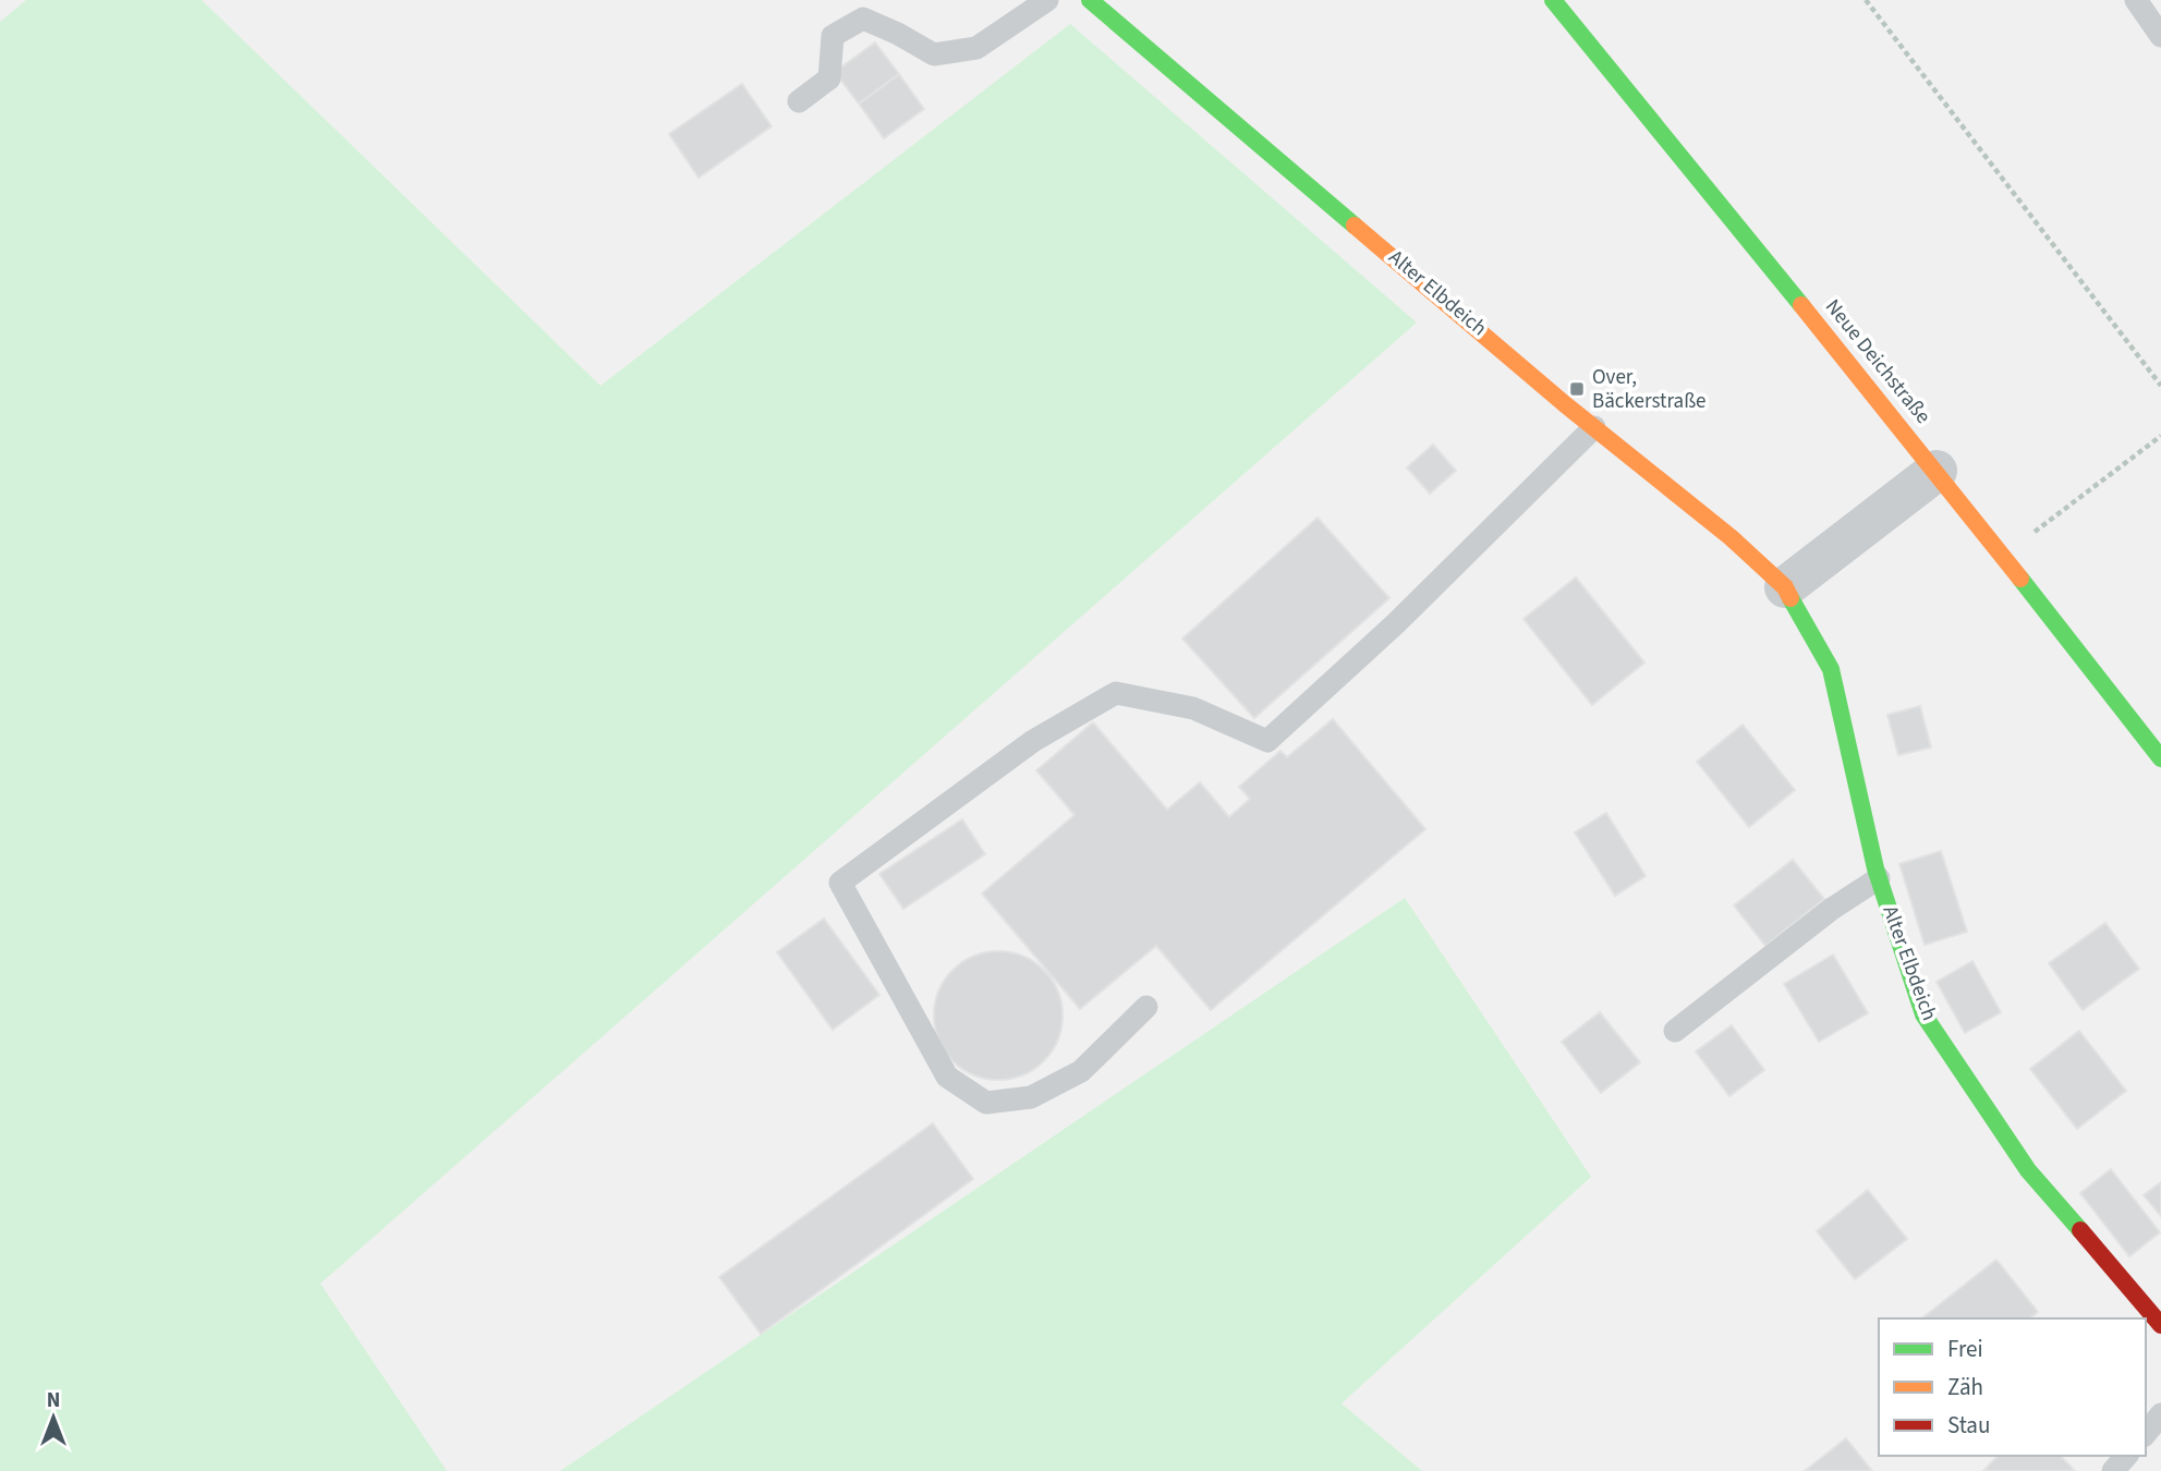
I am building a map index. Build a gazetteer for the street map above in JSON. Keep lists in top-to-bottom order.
{
  "streets": {
    "street": ["Alter Elbdeich", "Neue Deichstraße"]
  },
  "places": {
    "transit": ["Over, Bäckerstraße"]
  },
  "legend": ["Frei", "Zäh", "Stau"],
  "north": "top"
}
